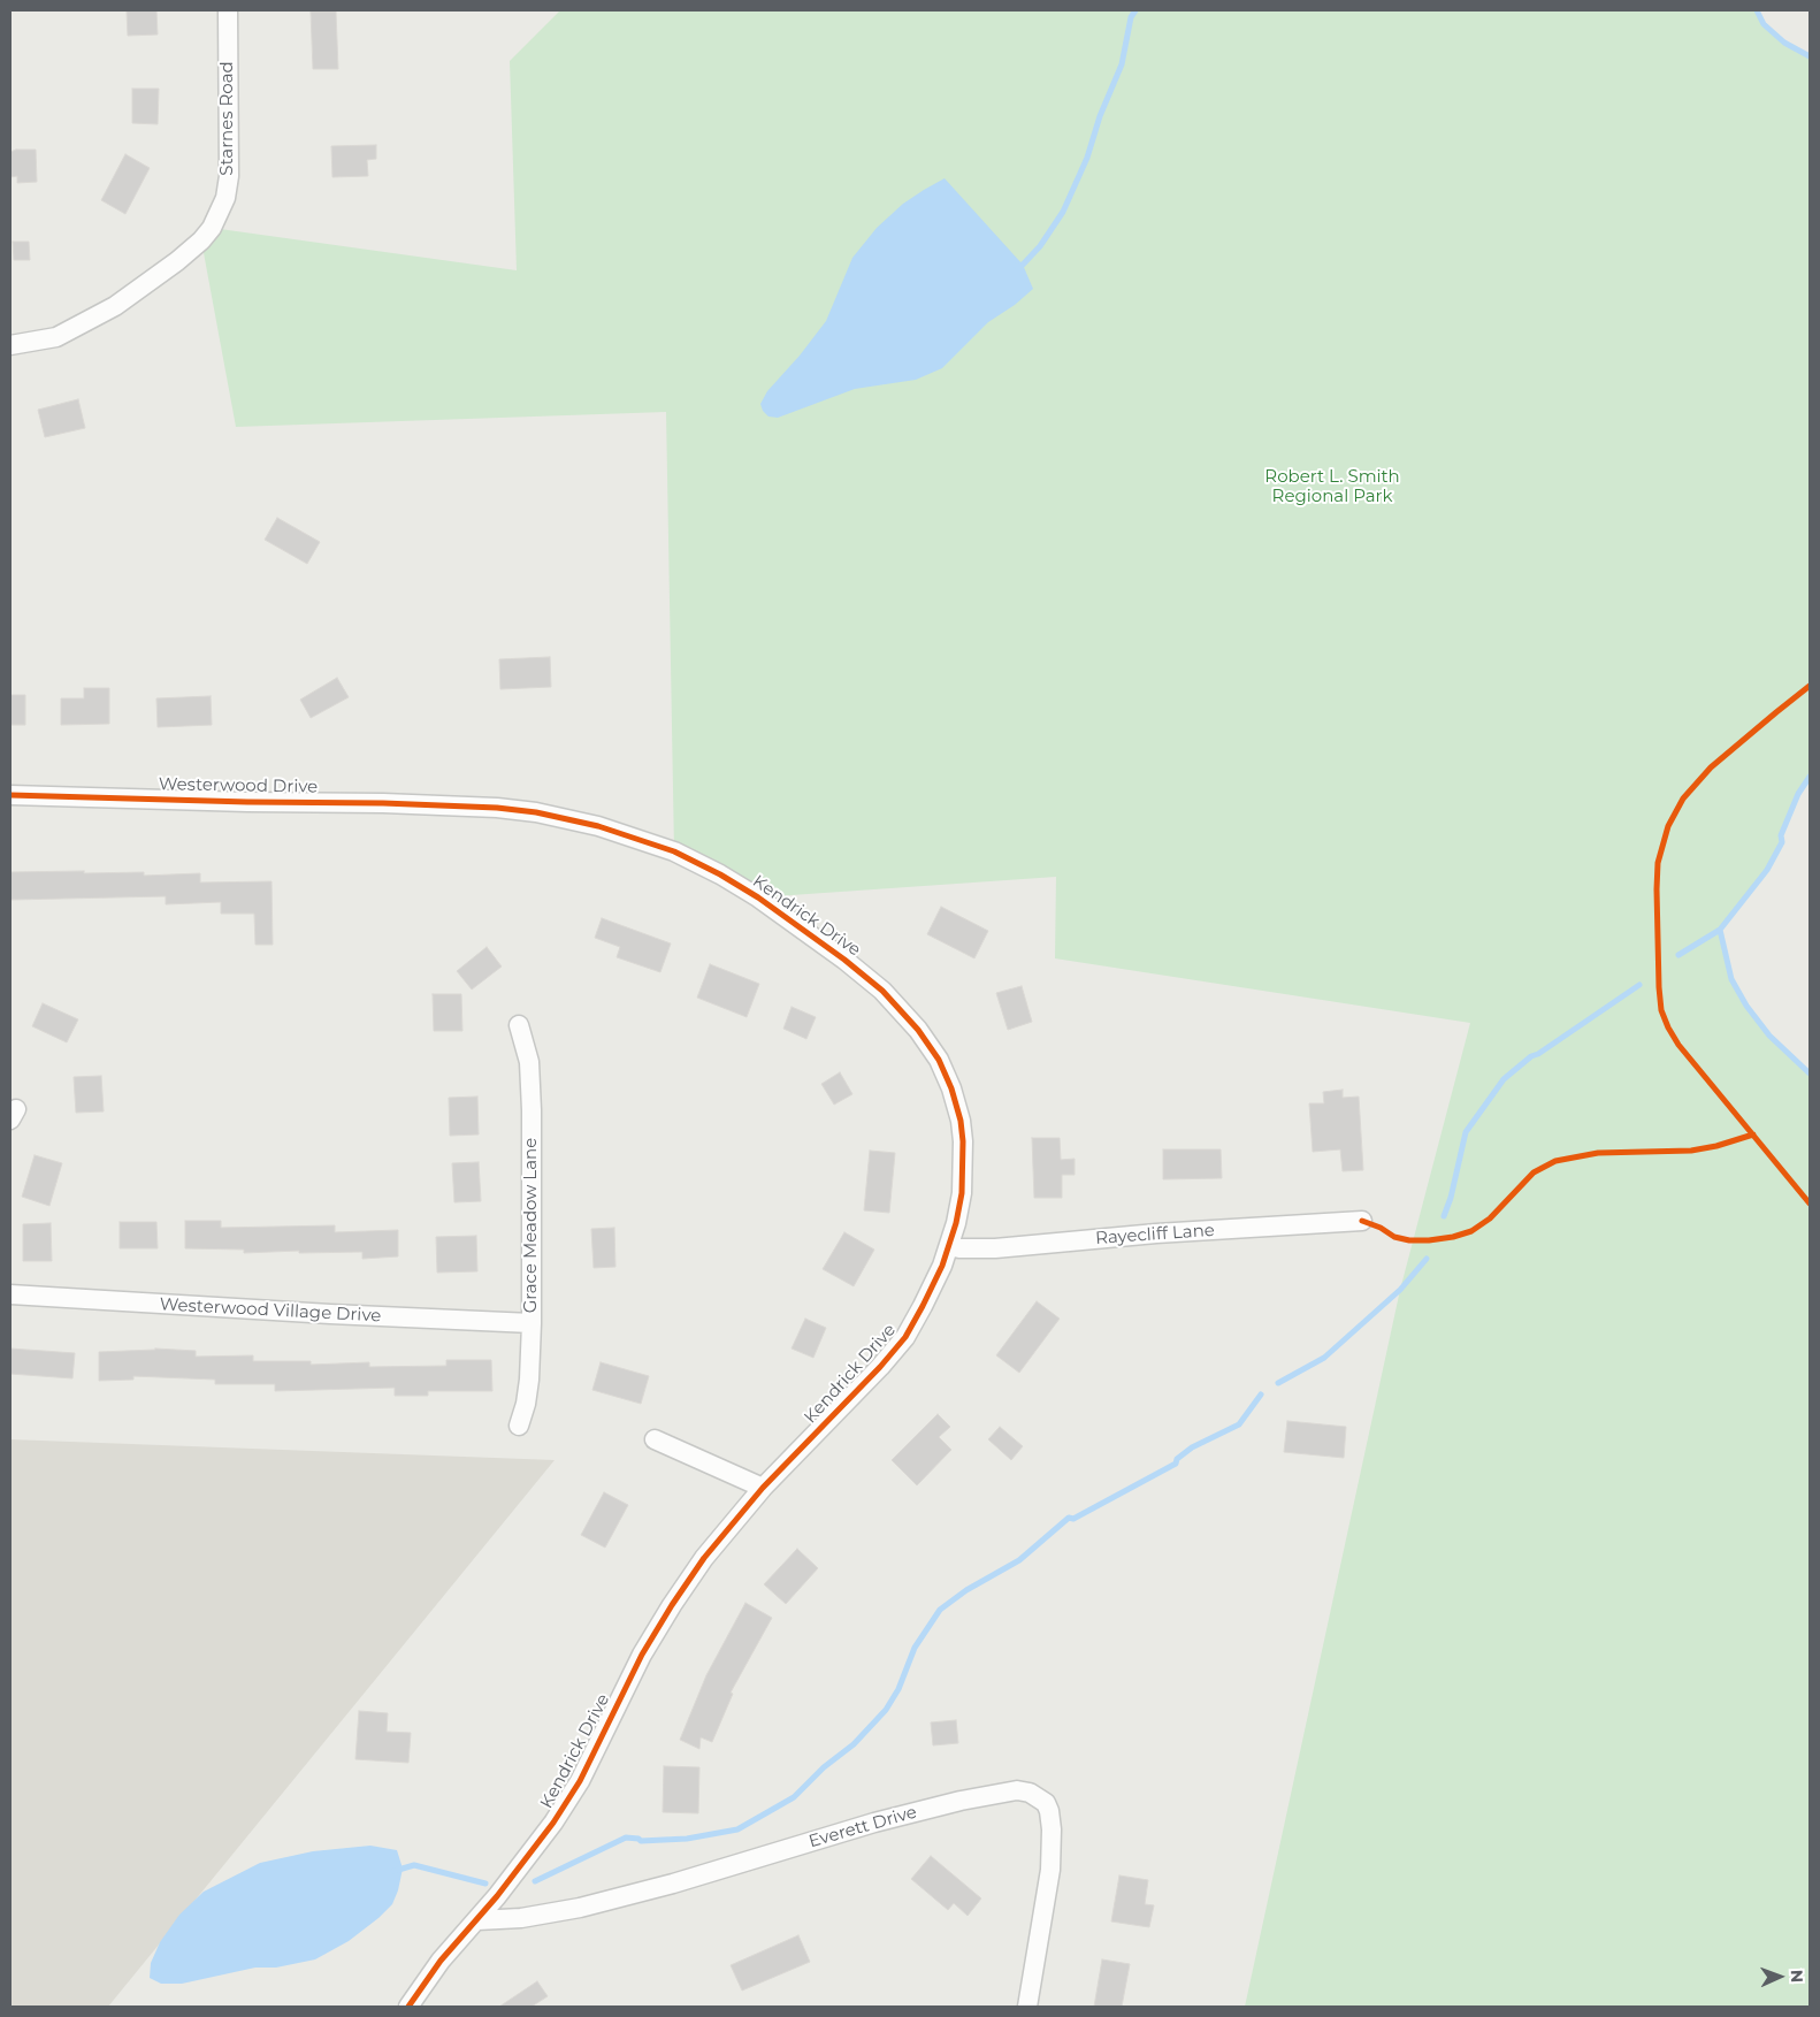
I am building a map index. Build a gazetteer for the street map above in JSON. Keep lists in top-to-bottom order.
{
  "streets": {
    "street": [
      "Starnes Road",
      "Westerwood Drive",
      "Kendrick Drive",
      "Grace Meadow Lane",
      "Rayecliff Lane",
      "Westerwood Village Drive",
      "Everett Drive"
    ]
  },
  "crossings": [
    ["Westerwood Drive", "Kendrick Drive"],
    ["Kendrick Drive", "Rayecliff Lane"],
    ["Kendrick Drive", "Everett Drive"],
    ["Grace Meadow Lane", "Westerwood Village Drive"]
  ],
  "parks": ["Robert L. Smith Regional Park"],
  "north": "right"
}
